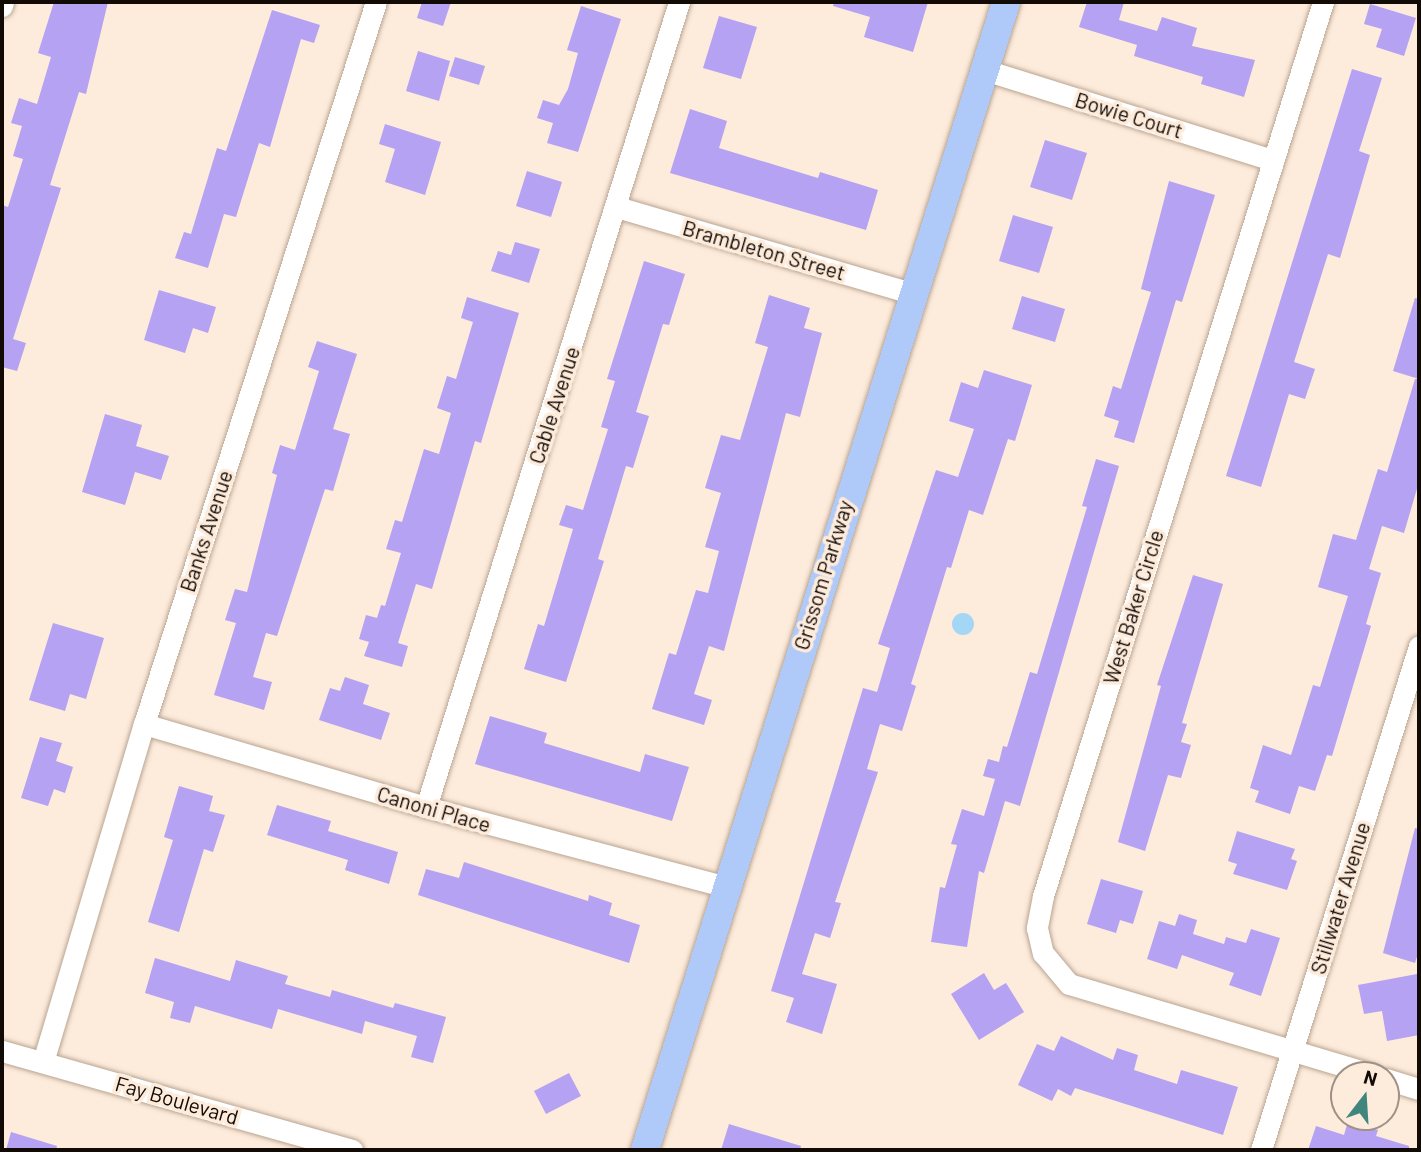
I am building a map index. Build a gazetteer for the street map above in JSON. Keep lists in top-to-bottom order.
{
  "streets": {
    "main road": ["Grissom Parkway"],
    "street": [
      "Bowie Court",
      "Brambleton Street",
      "Cable Avenue",
      "Banks Avenue",
      "West Baker Circle",
      "Canoni Place",
      "Stillwater Avenue",
      "Fay Boulevard"
    ]
  },
  "crossings": [
    ["Bowie Court", "Grissom Parkway"],
    ["Bowie Court", "West Baker Circle"],
    ["Brambleton Street", "Cable Avenue"],
    ["Brambleton Street", "Grissom Parkway"],
    ["Cable Avenue", "Canoni Place"],
    ["Banks Avenue", "Canoni Place"],
    ["Banks Avenue", "Fay Boulevard"],
    ["Grissom Parkway", "Canoni Place"],
    ["West Baker Circle", "Stillwater Avenue"]
  ],
  "north": "top"
}
